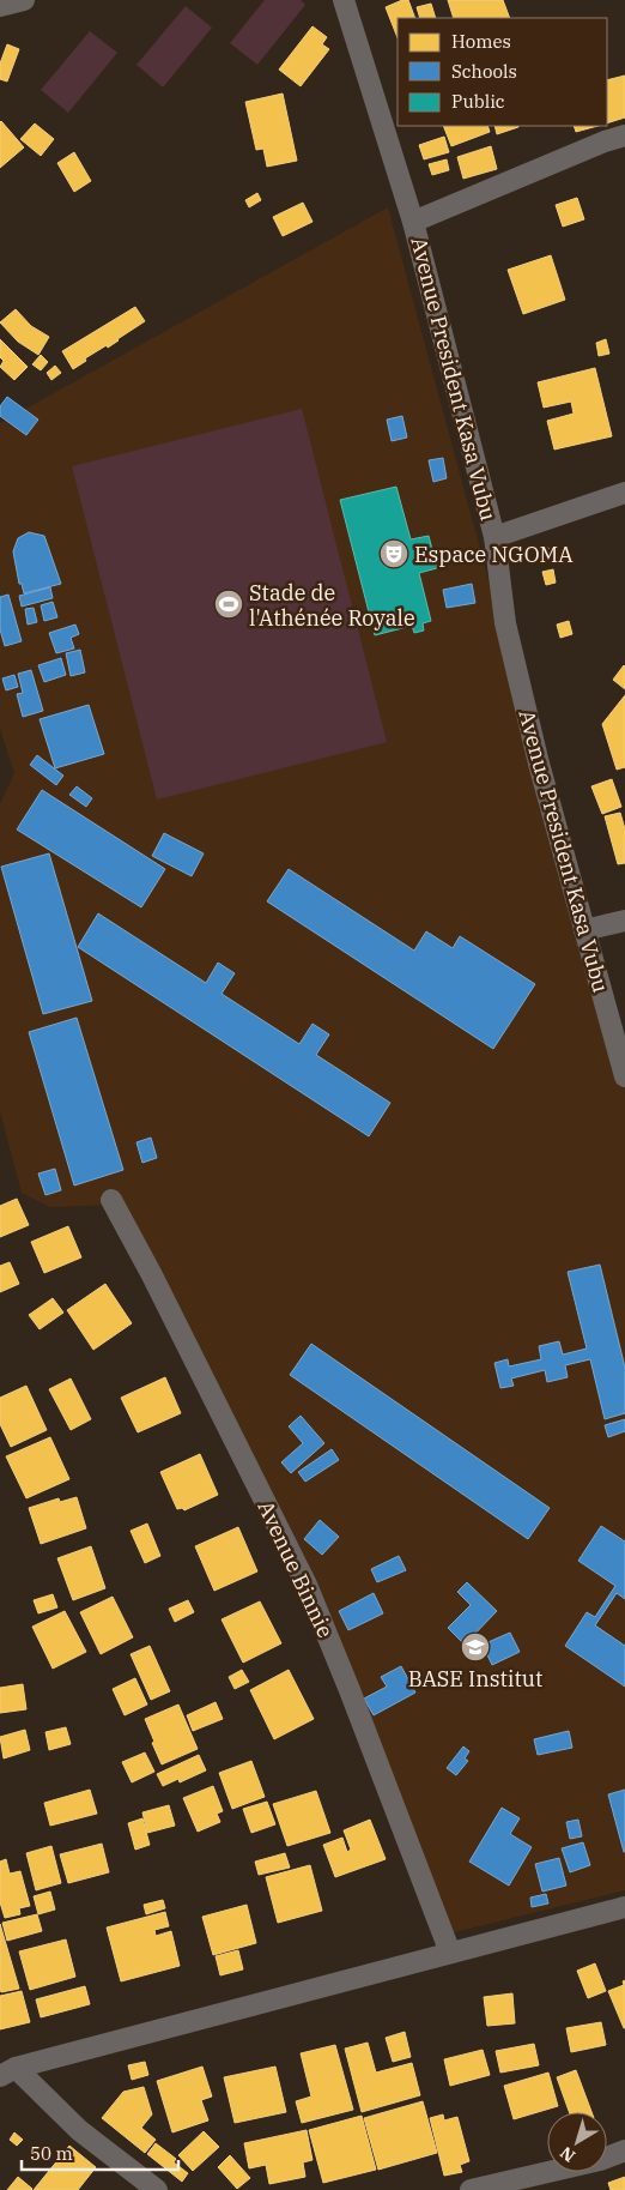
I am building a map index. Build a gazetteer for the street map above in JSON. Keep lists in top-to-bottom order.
{
  "streets": {
    "street": ["Avenue President Kasa Vubu", "Avenue Binnie"]
  },
  "places": {
    "theatre": ["Espace NGOMA"],
    "sports": ["Stade de l'Athénée Royale"],
    "school or university": ["BASE Institut"]
  },
  "legend": ["Homes", "Schools", "Public"],
  "scale_bar": "50 m",
  "north": "bottom left"
}
